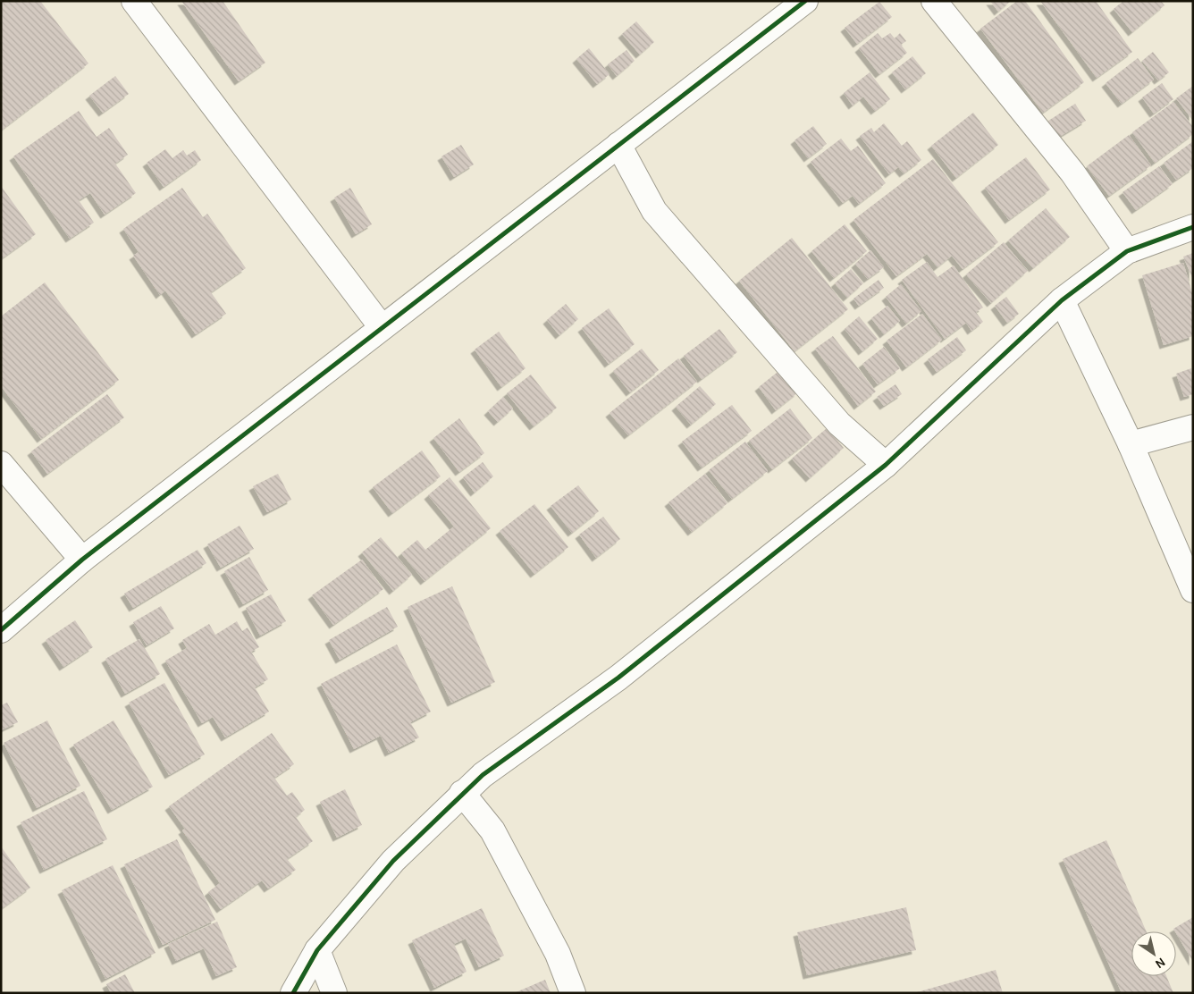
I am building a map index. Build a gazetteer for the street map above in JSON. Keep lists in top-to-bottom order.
{
  "north": "bottom right"
}
